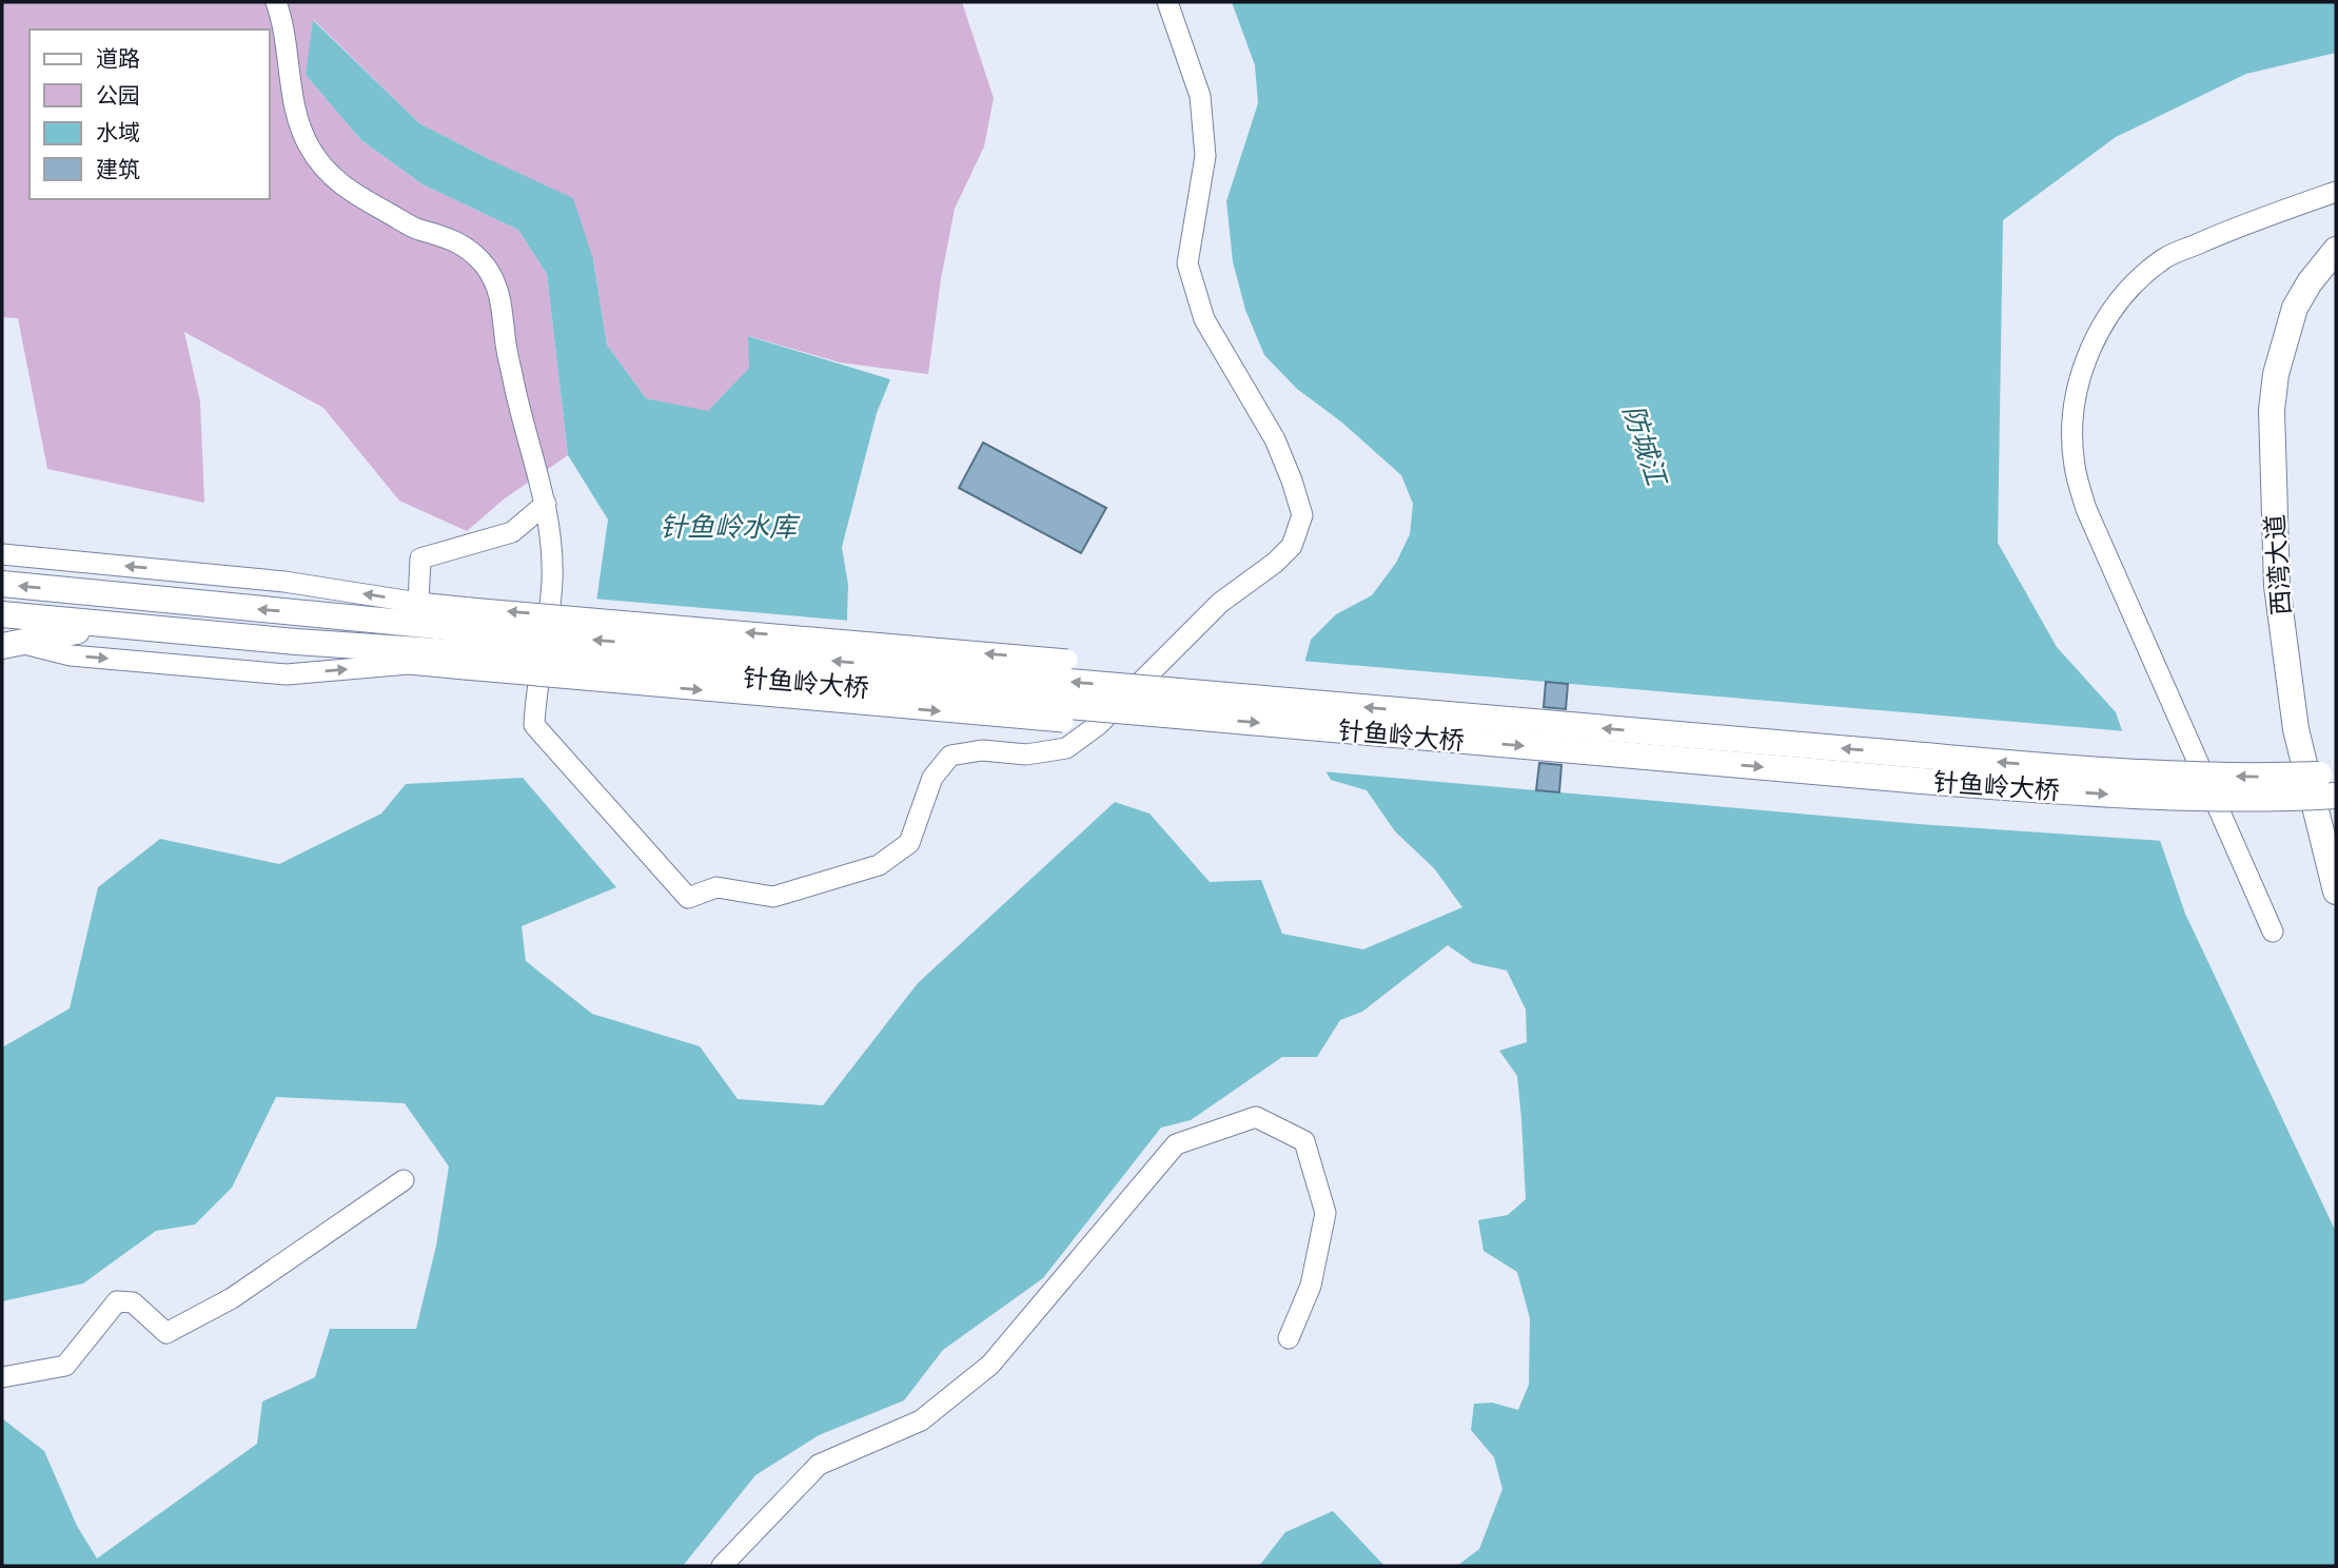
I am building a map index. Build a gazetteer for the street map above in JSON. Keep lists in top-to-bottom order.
{
  "streets": {
    "main road": ["西湾大道", "针鱼岭大桥"]
  },
  "water": ["防城江", "针鱼岭水库"],
  "legend": [
    "道路",
    "公园",
    "水域",
    "建筑"
  ]
}
